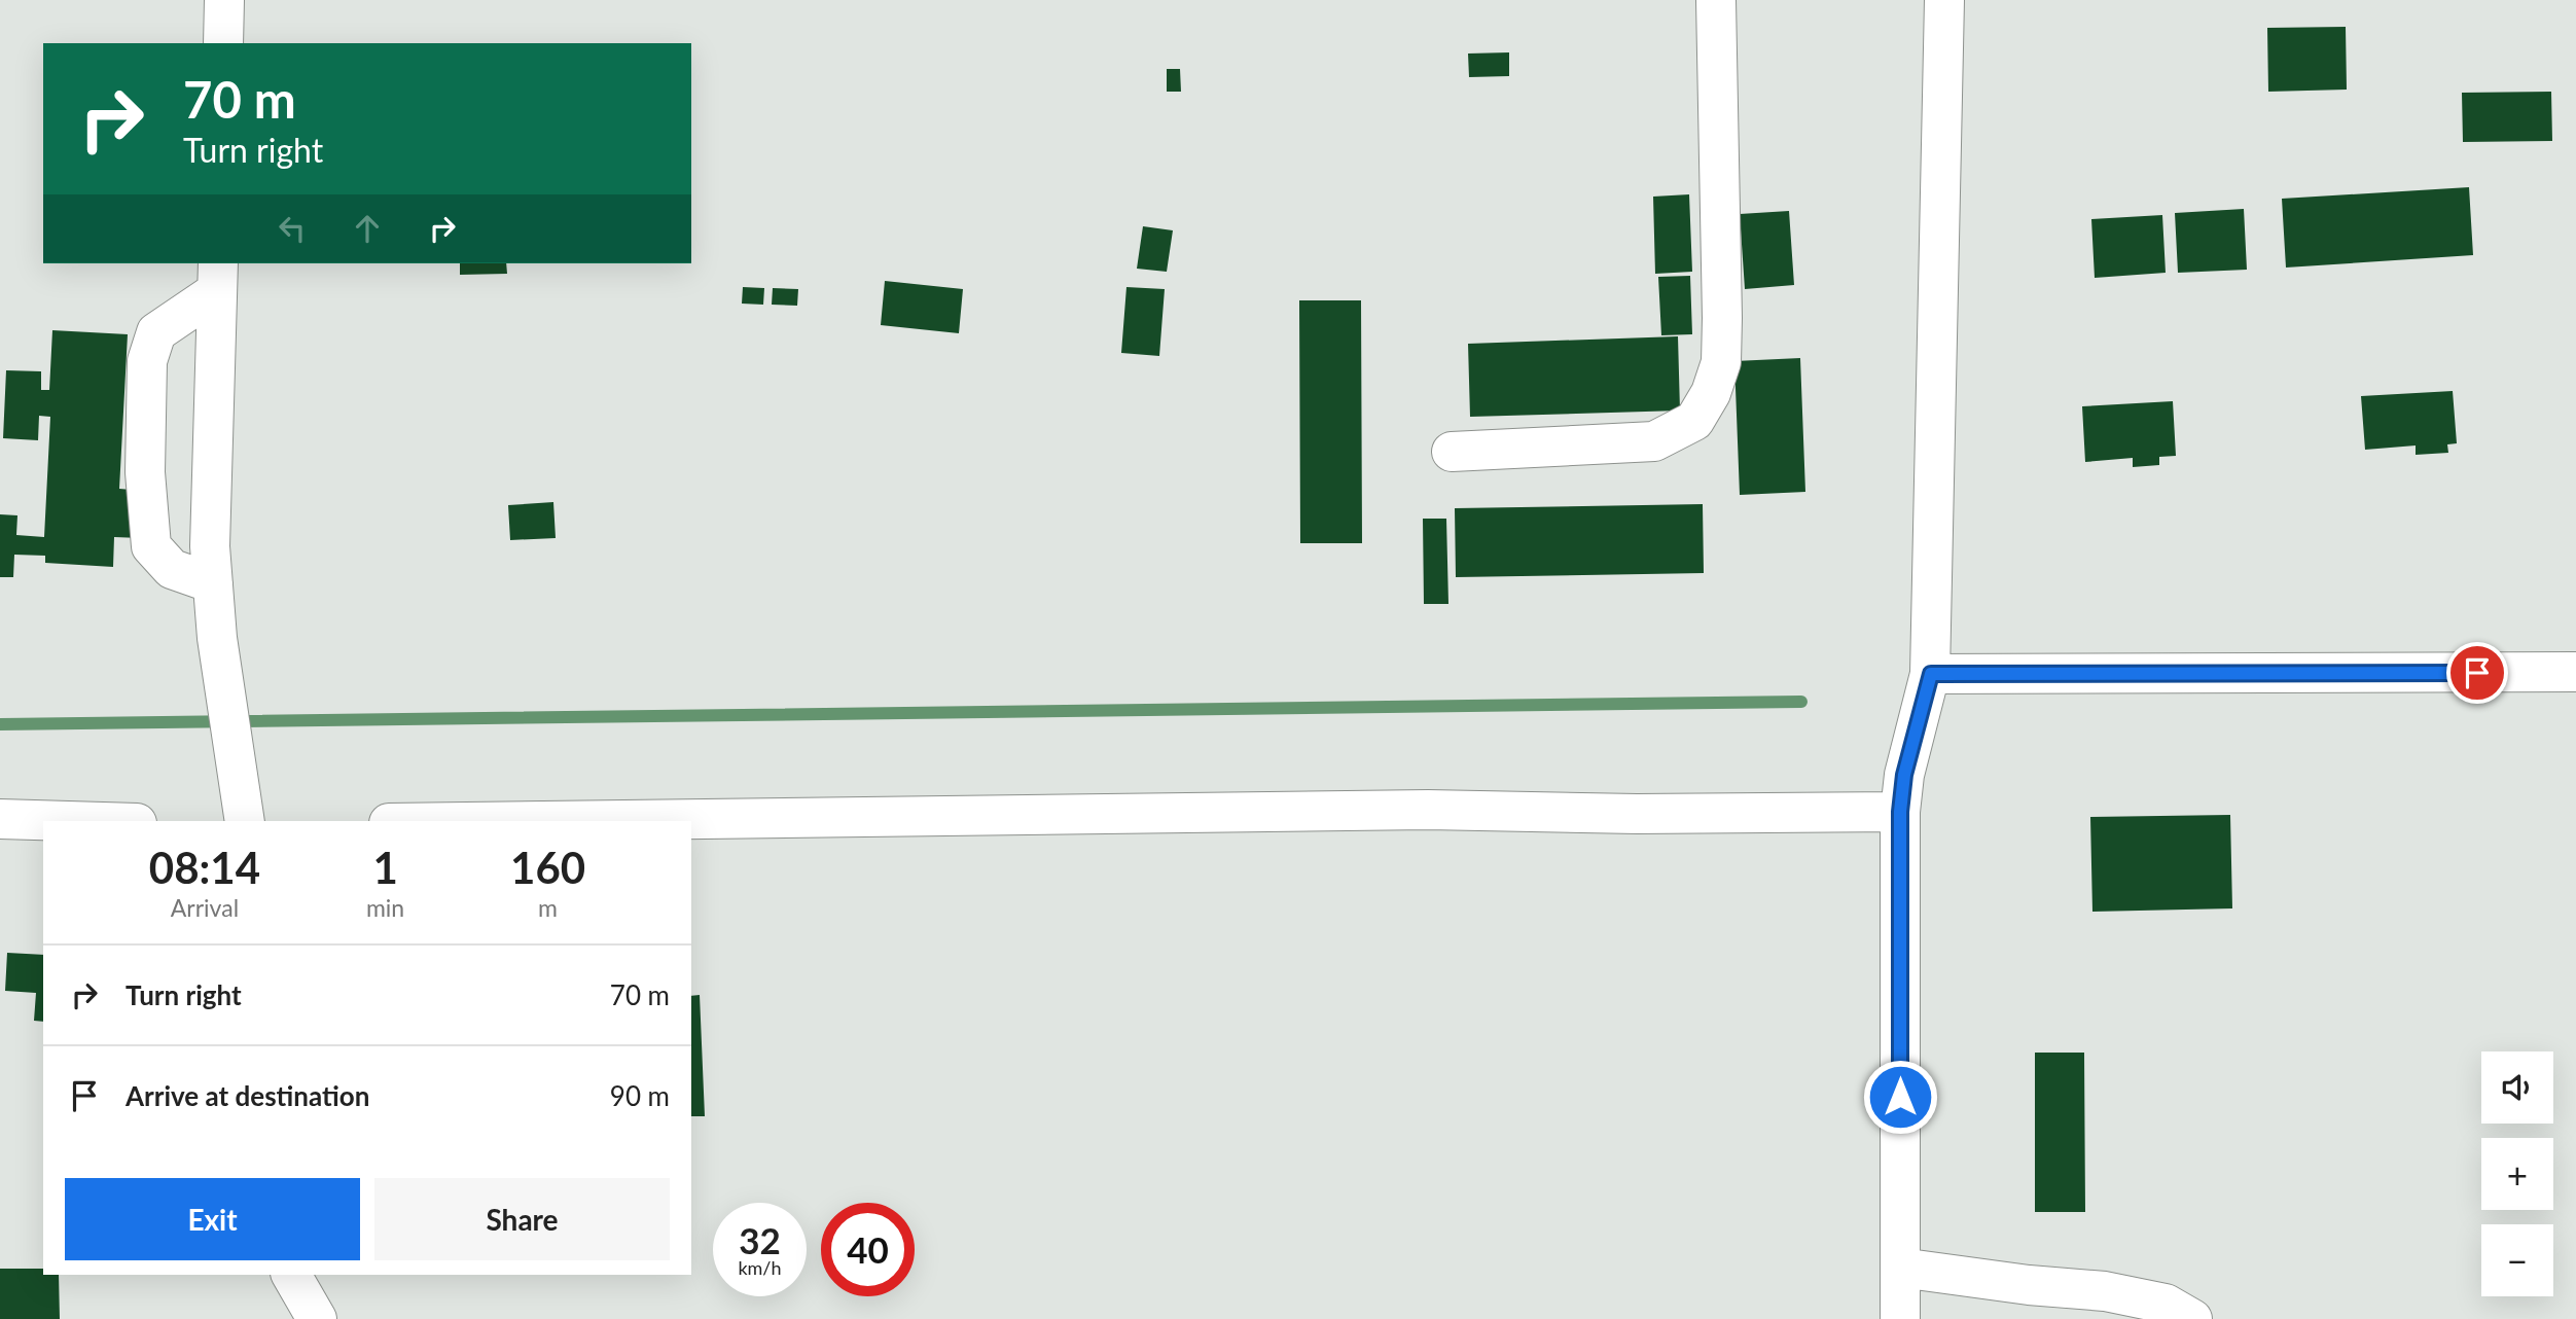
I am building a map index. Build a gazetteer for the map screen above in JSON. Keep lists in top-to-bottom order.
{
  "page": {
    "turn": ["70 m", "Turn right"],
    "eta": [
      "08:14",
      "Arrival",
      "1",
      "min",
      "160",
      "m"
    ],
    "list": [
      {
        "name": "Turn right",
        "value": "70 m"
      },
      {
        "name": "Arrive at destination",
        "value": "90 m"
      }
    ],
    "map_buttons": ["+", "−"],
    "buttons": ["Exit", "Share"],
    "speed": "32 km/h",
    "limit": "40"
  }
}
